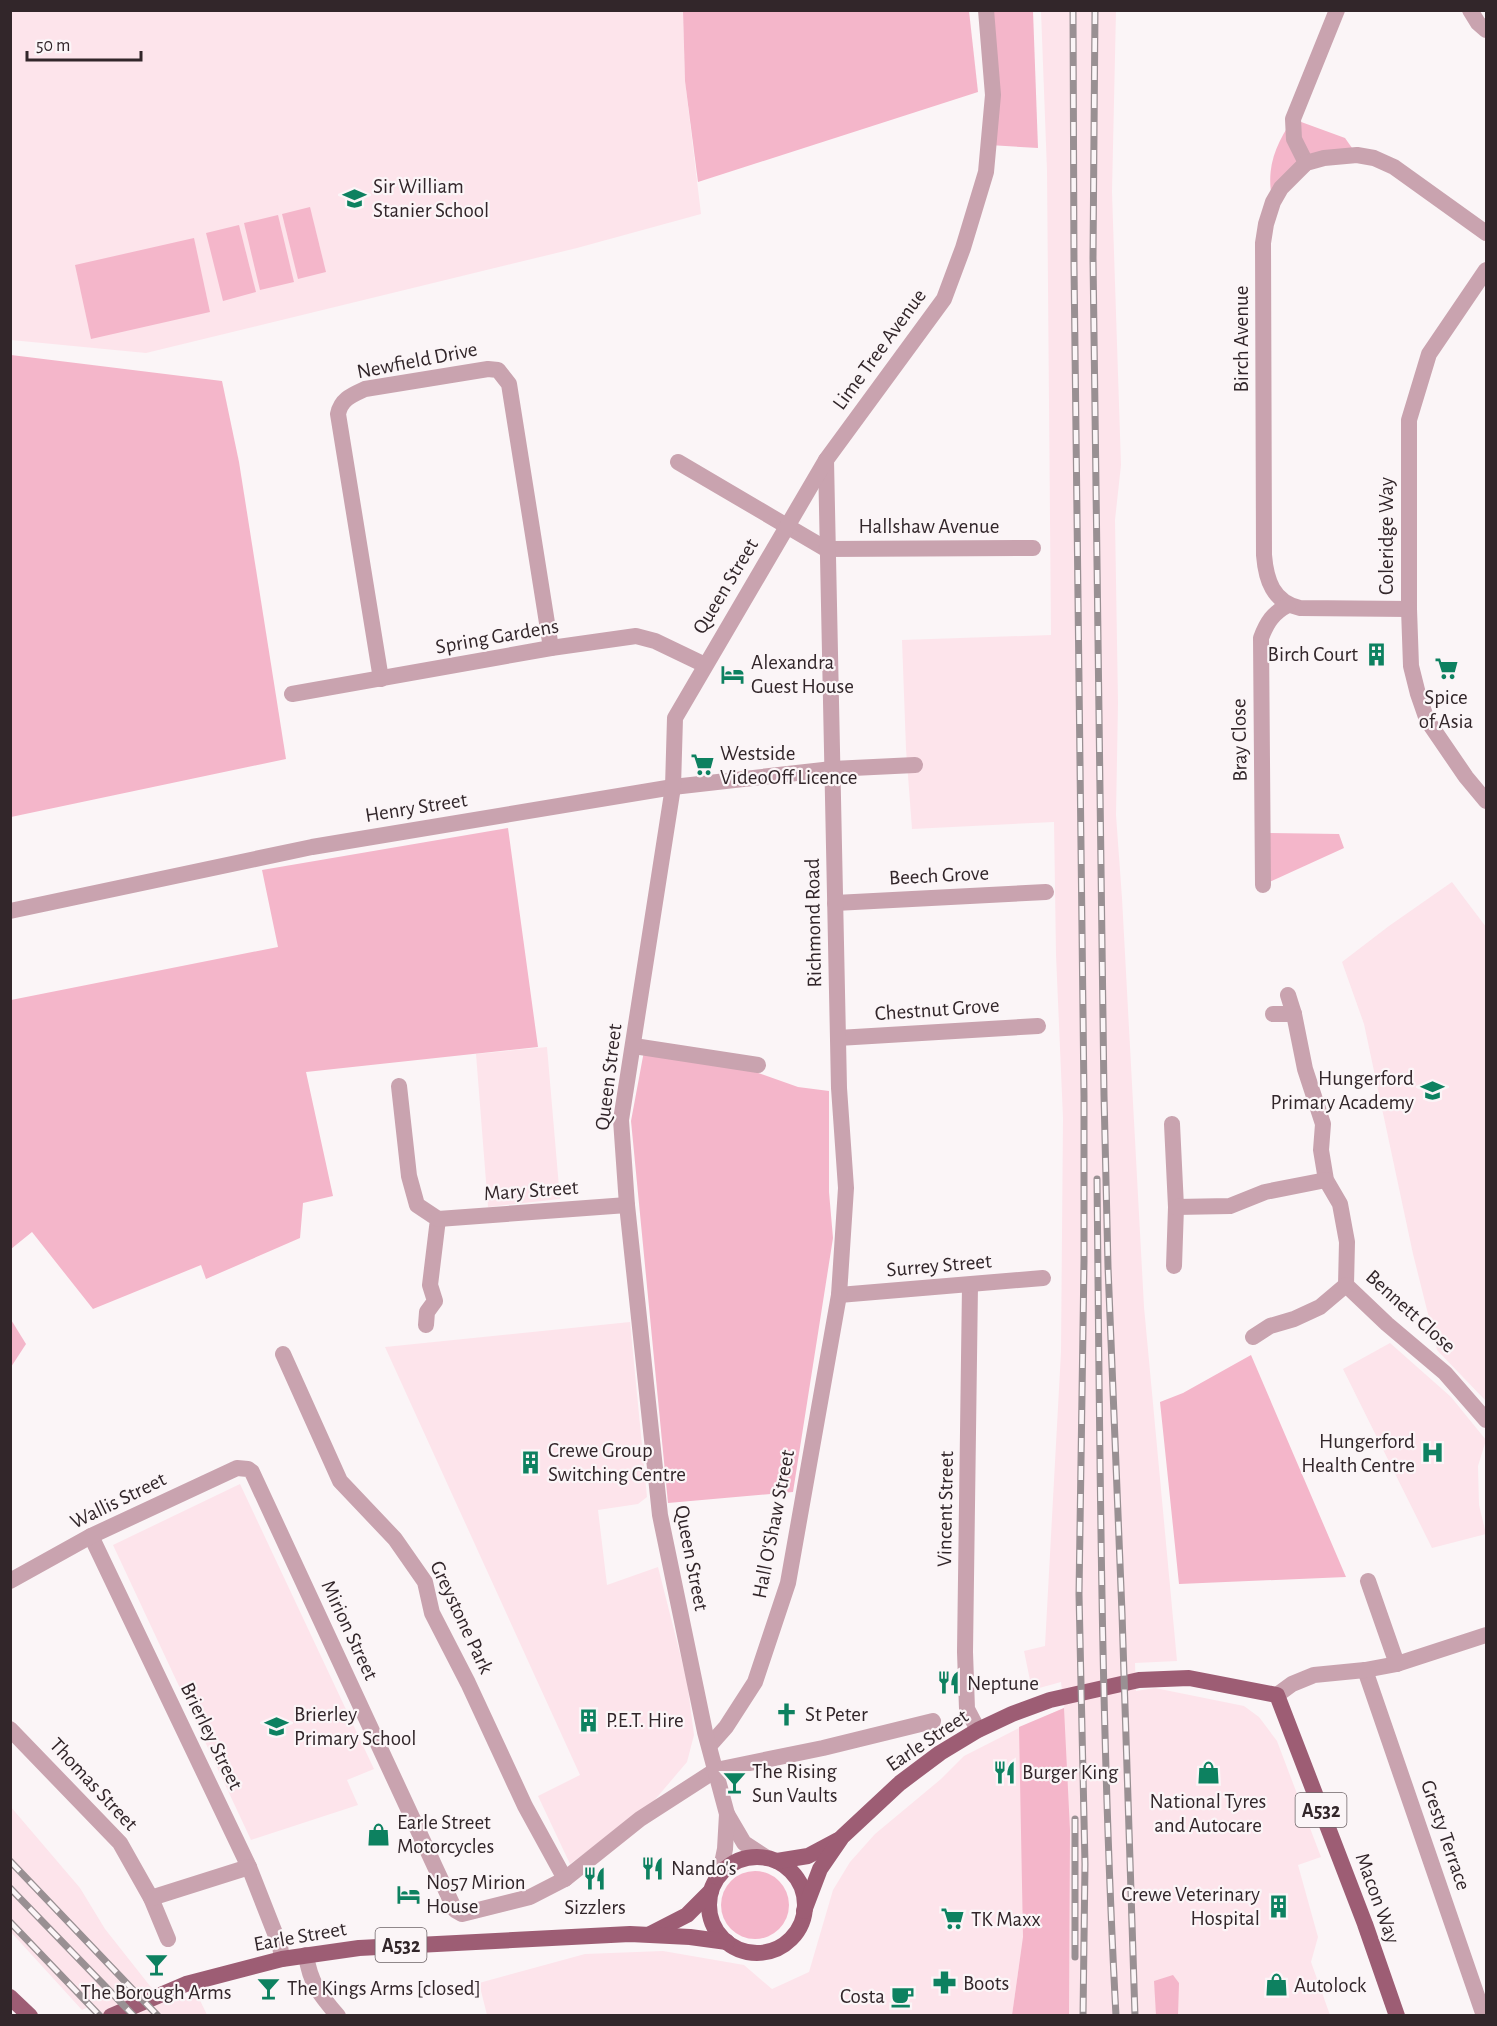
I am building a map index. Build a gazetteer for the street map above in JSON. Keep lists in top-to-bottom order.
{
  "streets": {
    "main road": ["Earle Street", "A532", "Macon Way"],
    "street": [
      "Birch Avenue",
      "Lime Tree Avenue",
      "Newfield Drive",
      "Hallshaw Avenue",
      "Coleridge Way",
      "Queen Street",
      "Spring Gardens",
      "Bray Close",
      "Henry Street",
      "Beech Grove",
      "Richmond Road",
      "Chestnut Grove",
      "Mary Street",
      "Surrey Street",
      "Bennett Close",
      "Wallis Street",
      "Vincent Street",
      "Hall O'Shaw Street",
      "Greystone Park",
      "Mirion Street",
      "Brierley Street",
      "Thomas Street",
      "Gresty Terrace"
    ]
  },
  "crossings": [
    ["Birch Avenue", "Bray Close"],
    ["Lime Tree Avenue", "Queen Street"],
    ["Lime Tree Avenue", "Richmond Road"],
    ["Newfield Drive", "Spring Gardens"],
    ["Hallshaw Avenue", "Richmond Road"],
    ["Queen Street", "Spring Gardens"],
    ["Queen Street", "Henry Street"],
    ["Queen Street", "Richmond Road"],
    ["Queen Street", "Mary Street"],
    ["Queen Street", "Hall O'Shaw Street"],
    ["Queen Street", "Earle Street"],
    ["Henry Street", "Richmond Road"],
    ["Beech Grove", "Richmond Road"],
    ["Richmond Road", "Chestnut Grove"],
    ["Richmond Road", "Surrey Street"],
    ["Richmond Road", "Hall O'Shaw Street"],
    ["Surrey Street", "Vincent Street"],
    ["Surrey Street", "Hall O'Shaw Street"],
    ["Wallis Street", "Mirion Street"],
    ["Wallis Street", "Brierley Street"],
    ["Vincent Street", "Earle Street"],
    ["Greystone Park", "Earle Street"],
    ["Mirion Street", "Earle Street"],
    ["Brierley Street", "Earle Street"],
    ["Earle Street", "Macon Way"]
  ],
  "places": {
    "school or university": ["Sir William Stanier School", "Hungerford Primary Academy", "Brierley Primary School"],
    "building": [
      "Birch Court",
      "Crewe Group Switching Centre",
      "P.E.T. Hire",
      "Crewe Veterinary Hospital"
    ],
    "supermarket": ["Spice of Asia", "Westside VideoOff Licence", "TK Maxx"],
    "hotel": ["Alexandra Guest House", "No57 Mirion House"],
    "hospital": ["Hungerford Health Centre"],
    "restaurant": [
      "Neptune",
      "Burger King",
      "Nando's",
      "Sizzlers"
    ],
    "church": ["St Peter"],
    "shop": ["National Tyres and Autocare", "Earle Street Motorcycles", "Autolock"],
    "bar": ["The Rising Sun Vaults", "The Borough Arms", "The Kings Arms [closed]"],
    "pharmacy": ["Boots"],
    "cafe": ["Costa"]
  },
  "scale_bar": "50 m"
}
